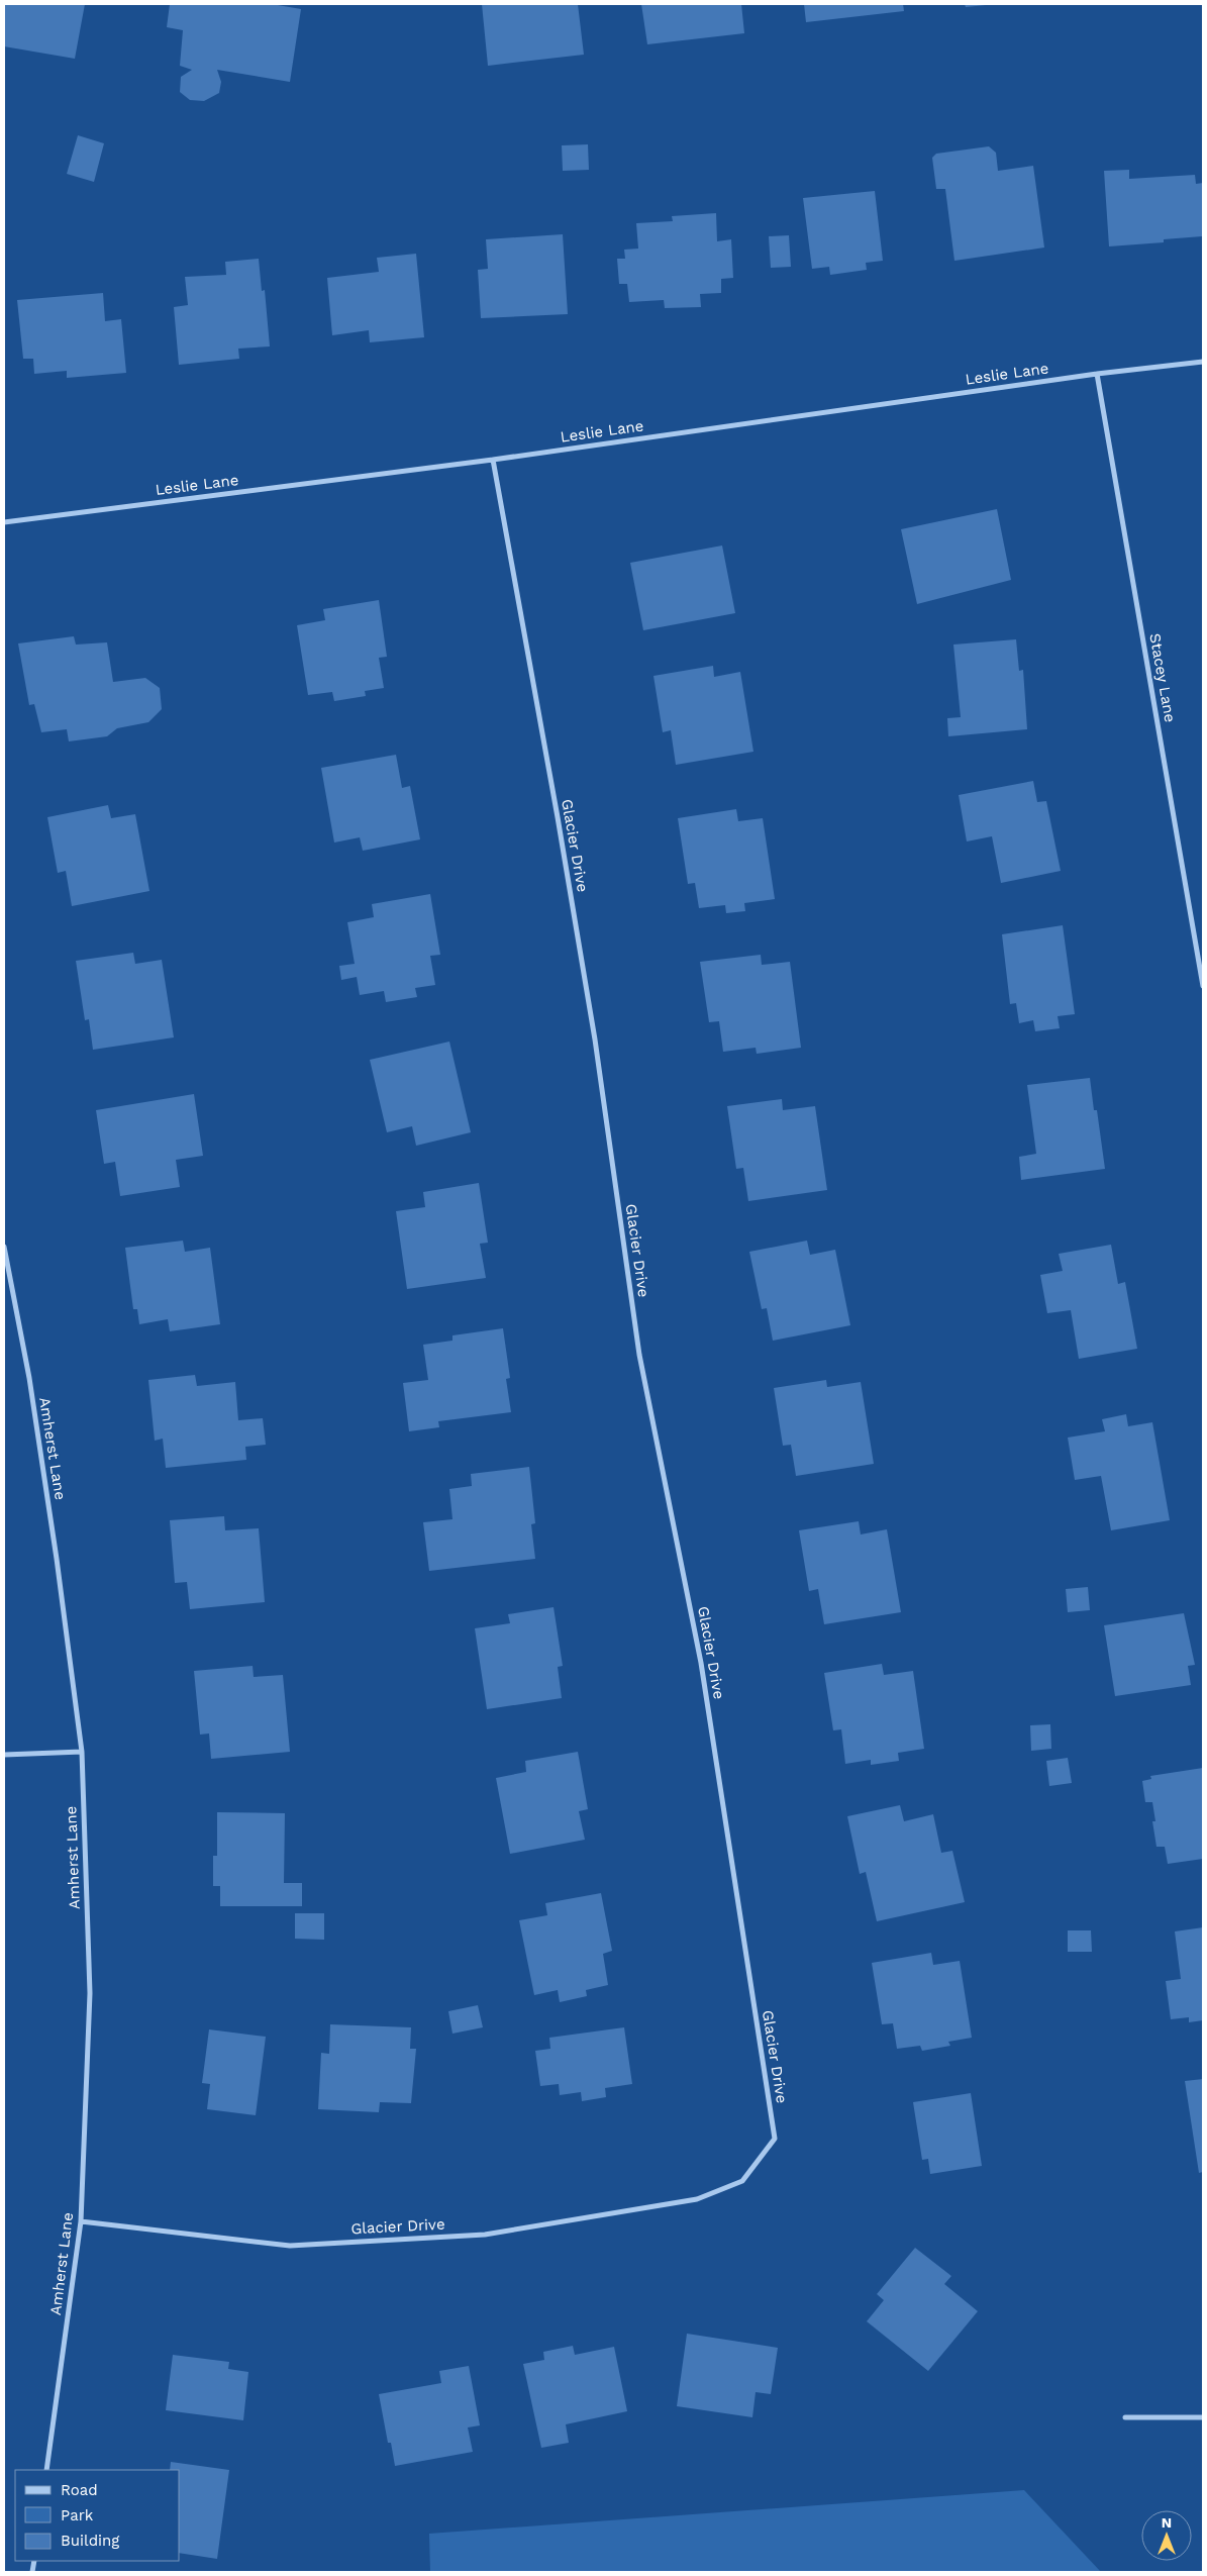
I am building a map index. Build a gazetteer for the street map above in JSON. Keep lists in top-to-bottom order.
{
  "streets": {
    "street": [
      "Leslie Lane",
      "Stacey Lane",
      "Glacier Drive",
      "Amherst Lane"
    ]
  },
  "crossings": [
    ["Leslie Lane", "Stacey Lane"],
    ["Leslie Lane", "Glacier Drive"],
    ["Glacier Drive", "Amherst Lane"]
  ],
  "legend": ["Road", "Park", "Building"],
  "north": "top"
}
